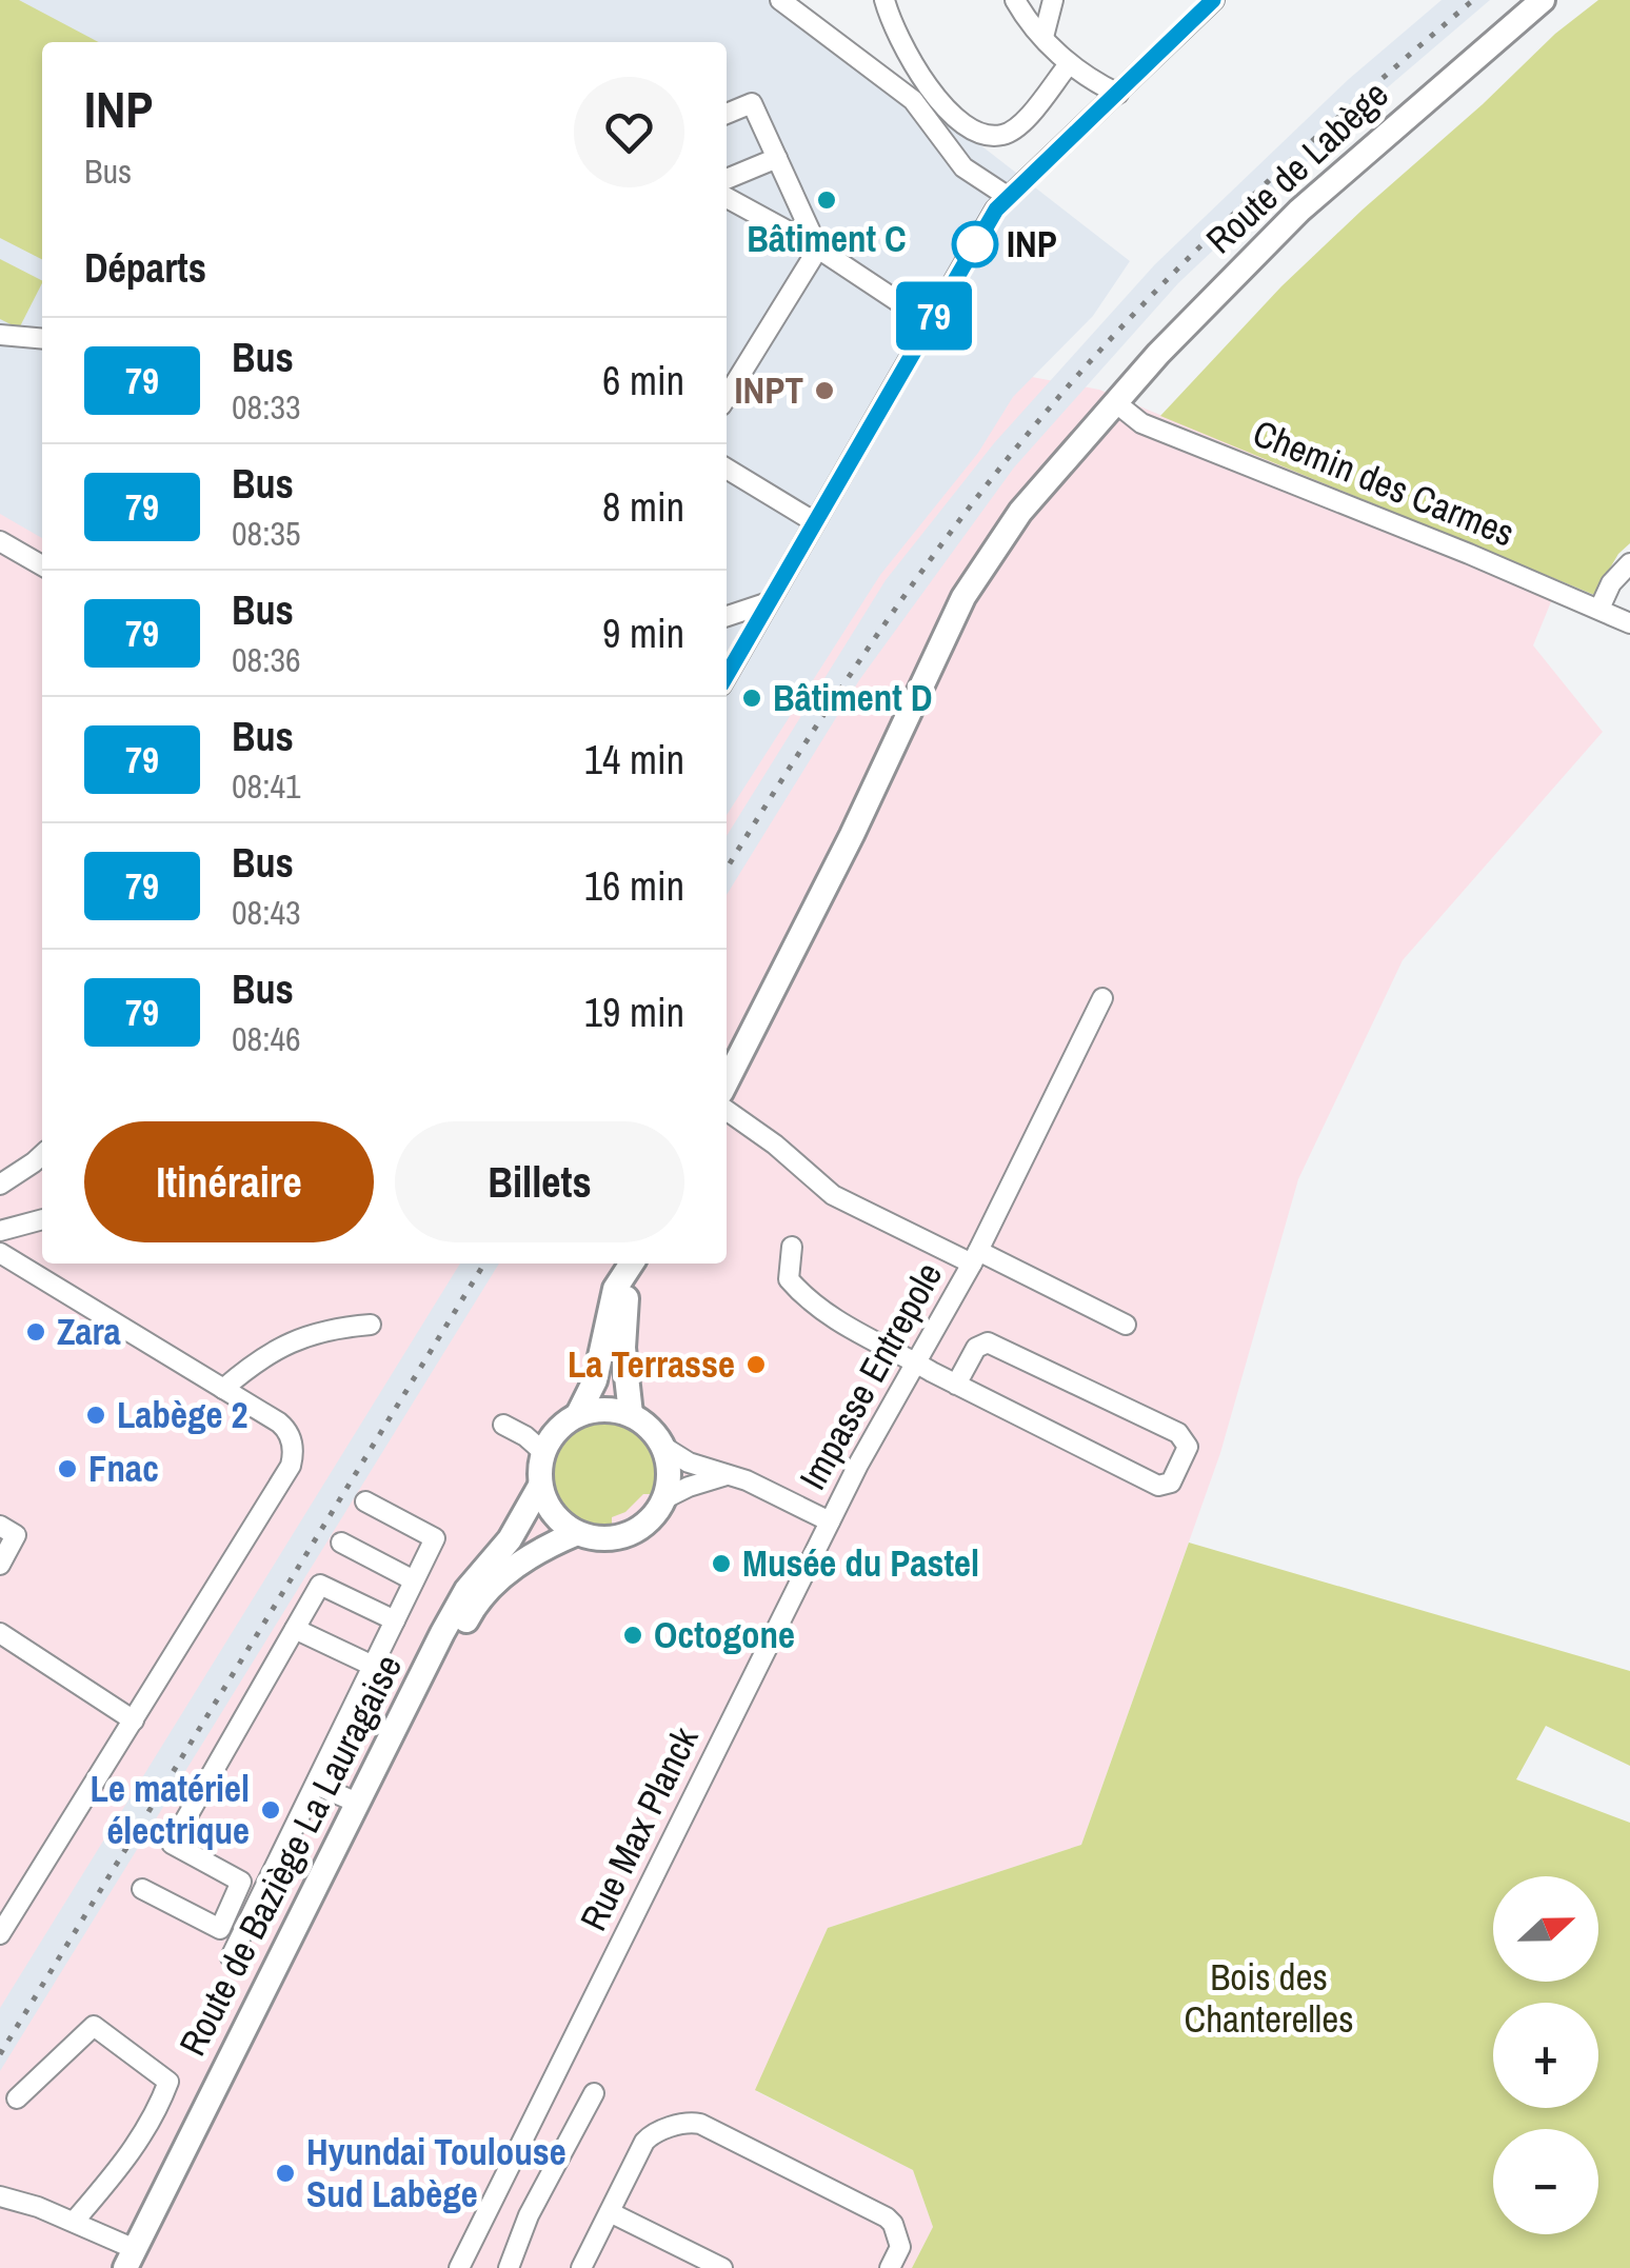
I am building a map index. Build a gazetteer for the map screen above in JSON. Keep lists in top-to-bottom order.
{
  "streets": {
    "main road": ["Route de Labège", "Route de Baziège La Lauragaise"],
    "street": ["Chemin des Carmes", "Impasse Entrepole", "Rue Max Planck"]
  },
  "crossings": [
    ["Route de Labège", "Chemin des Carmes"],
    ["Impasse Entrepole", "Rue Max Planck"]
  ],
  "parks": ["Bois des Chanterelles"],
  "places": [
    "Bâtiment C",
    "INP",
    "INPT",
    "Bâtiment D",
    "Zara",
    "La Terrasse",
    "Labège 2",
    "Fnac",
    "Musée du Pastel",
    "Octogone",
    "Le matériel électrique",
    "Hyundai Toulouse Sud Labège"
  ],
  "lines": ["bus line 79"],
  "north": "right",
  "page": {
    "on_map": "79",
    "heading": [
      ["INP", "Bus"],
      "Départs"
    ],
    "list": [
      {
        "mark": "79",
        "name": "Bus",
        "note": "08:33",
        "value": "6 min"
      },
      {
        "mark": "79",
        "name": "Bus",
        "note": "08:35",
        "value": "8 min"
      },
      {
        "mark": "79",
        "name": "Bus",
        "note": "08:36",
        "value": "9 min"
      },
      {
        "mark": "79",
        "name": "Bus",
        "note": "08:41",
        "value": "14 min"
      },
      {
        "mark": "79",
        "name": "Bus",
        "note": "08:43",
        "value": "16 min"
      },
      {
        "mark": "79",
        "name": "Bus",
        "note": "08:46",
        "value": "19 min"
      }
    ],
    "buttons": ["Itinéraire", "Billets"],
    "map_buttons": ["+", "−"]
  }
}
